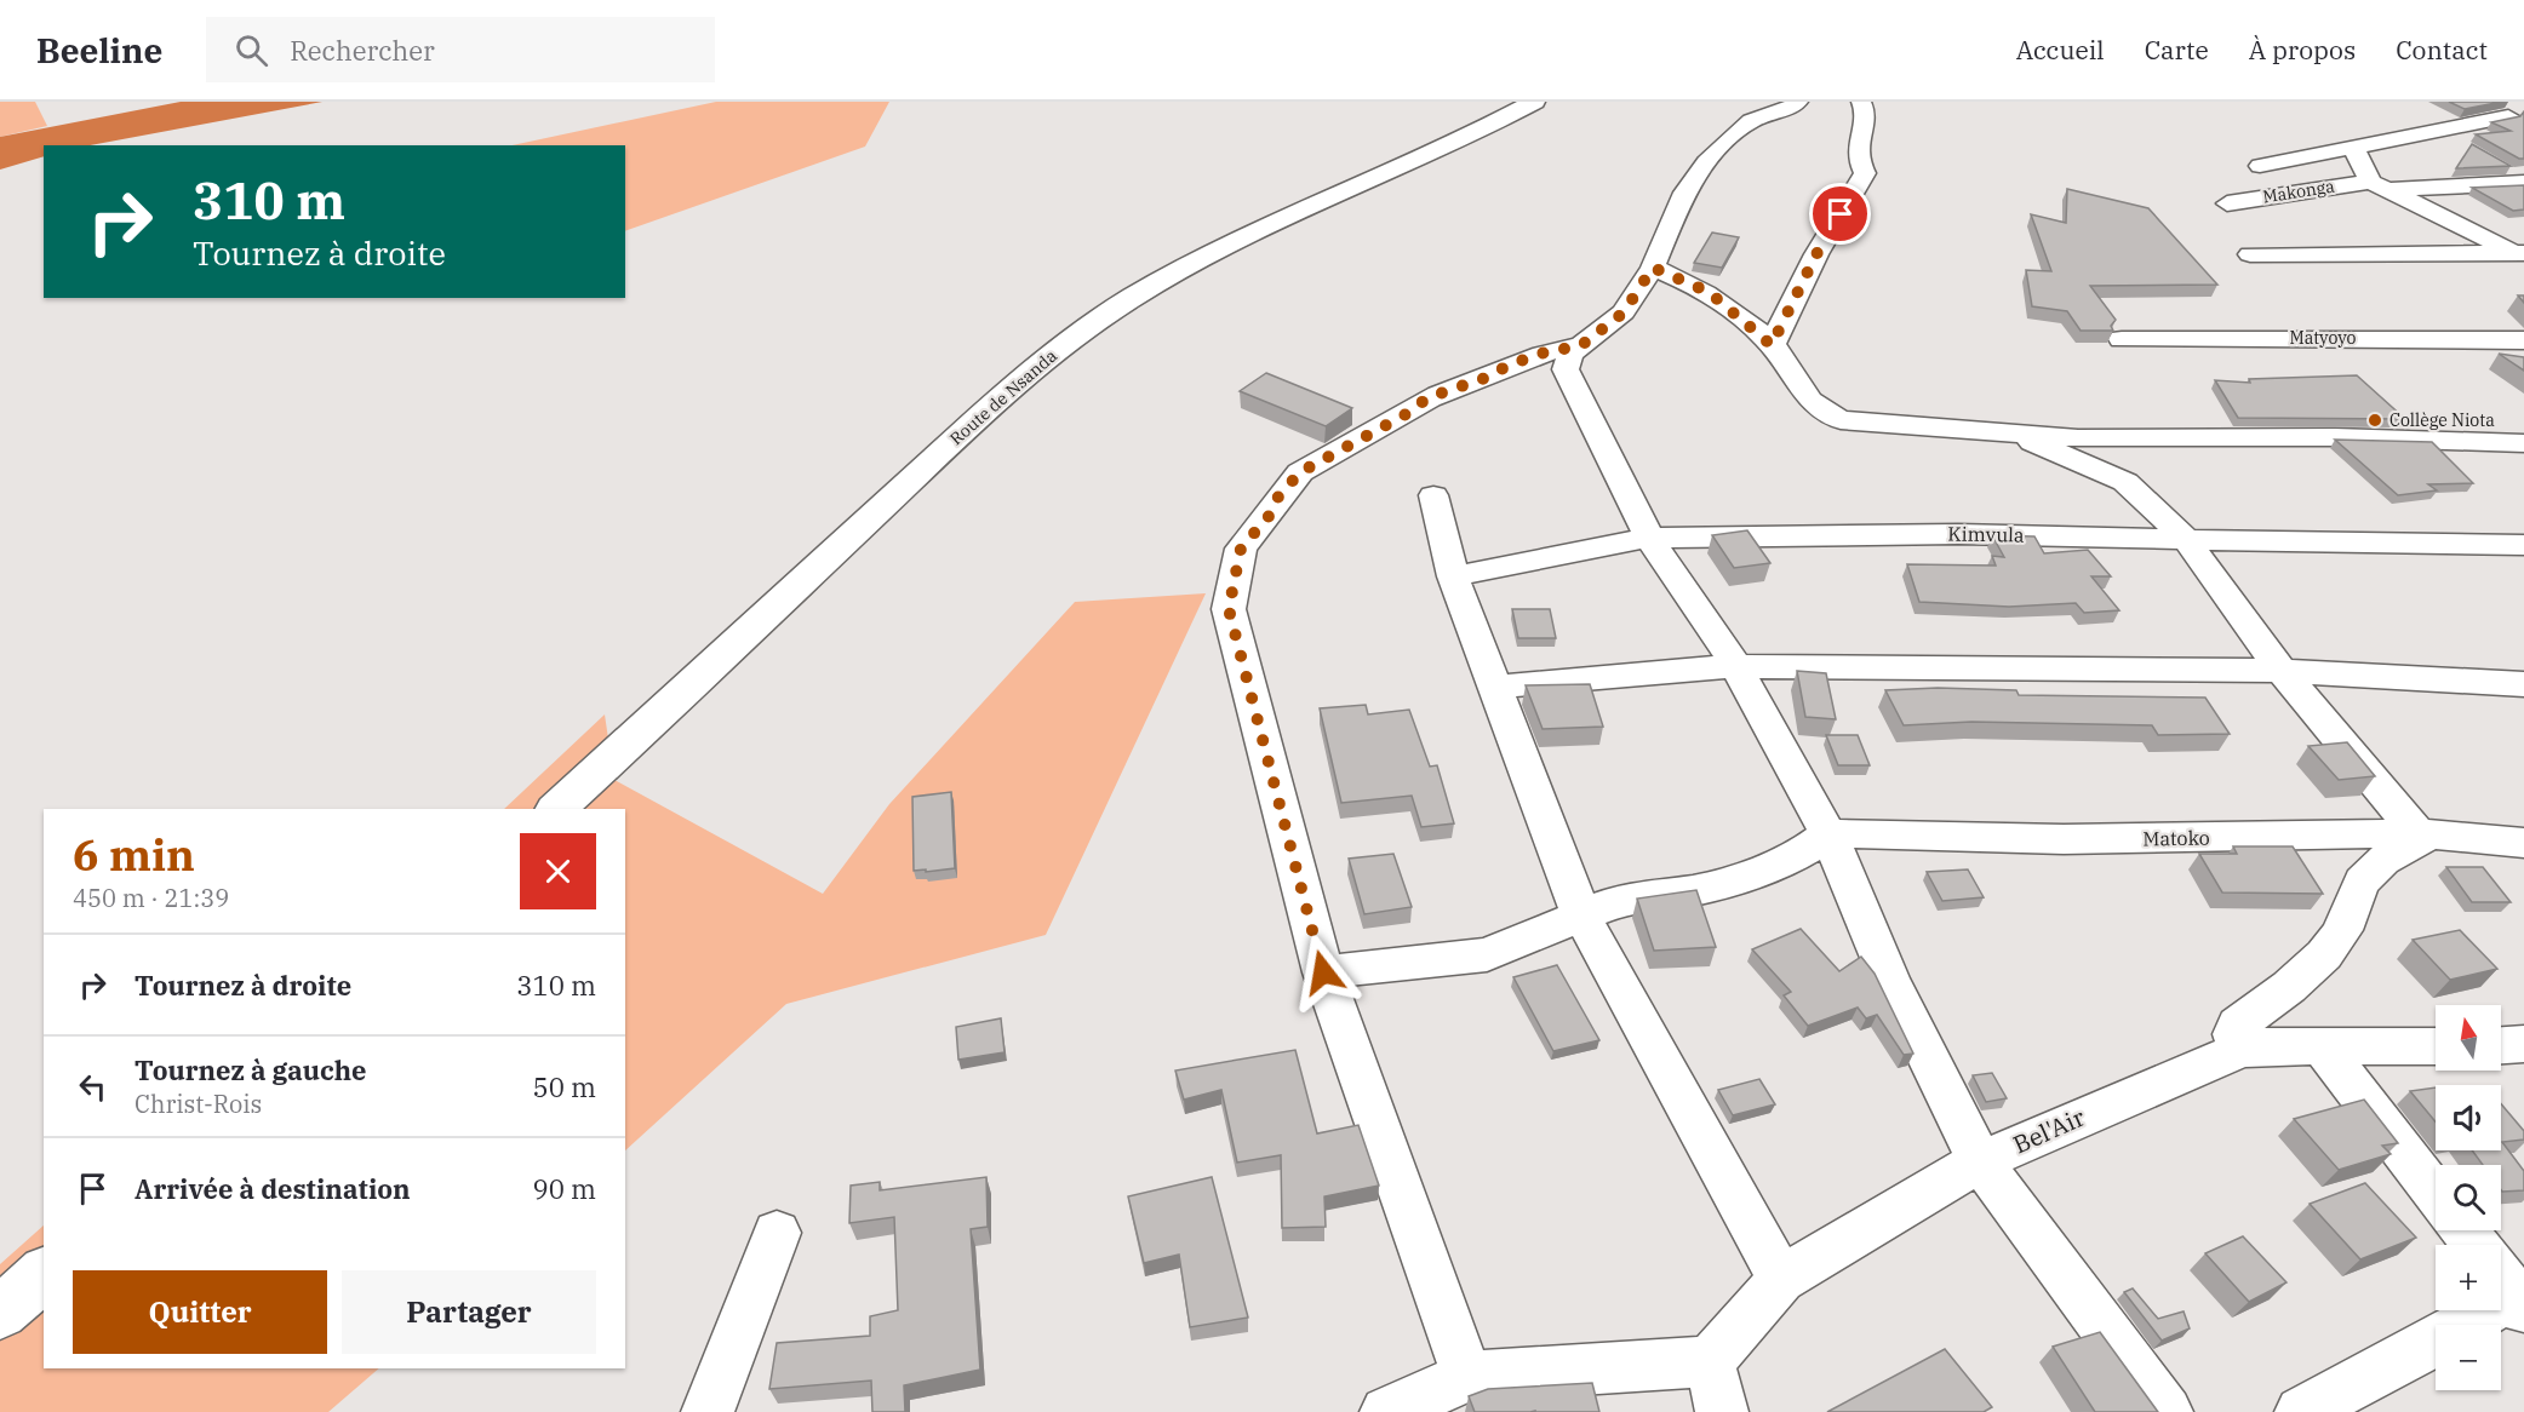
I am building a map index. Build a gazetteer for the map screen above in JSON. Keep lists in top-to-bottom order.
{
  "streets": {
    "street": [
      "Makonga",
      "Matyoyo",
      "Route de Nsanda",
      "Kimvula",
      "Matoko",
      "Bel'Air"
    ]
  },
  "places": ["Collège Niota"],
  "north": "top",
  "page": {
    "header": "Beeline",
    "search": "Rechercher",
    "nav": [
      "Accueil",
      "Carte",
      "À propos",
      "Contact"
    ],
    "turn": ["310 m", "Tournez à droite"],
    "heading": ["6 min", "450 m · 21:39"],
    "list": [
      {
        "name": "Tournez à droite",
        "value": "310 m"
      },
      {
        "name": "Tournez à gauche",
        "note": "Christ-Rois",
        "value": "50 m"
      },
      {
        "name": "Arrivée à destination",
        "value": "90 m"
      }
    ],
    "map_buttons": ["+", "−"],
    "buttons": ["Quitter", "Partager"]
  }
}
